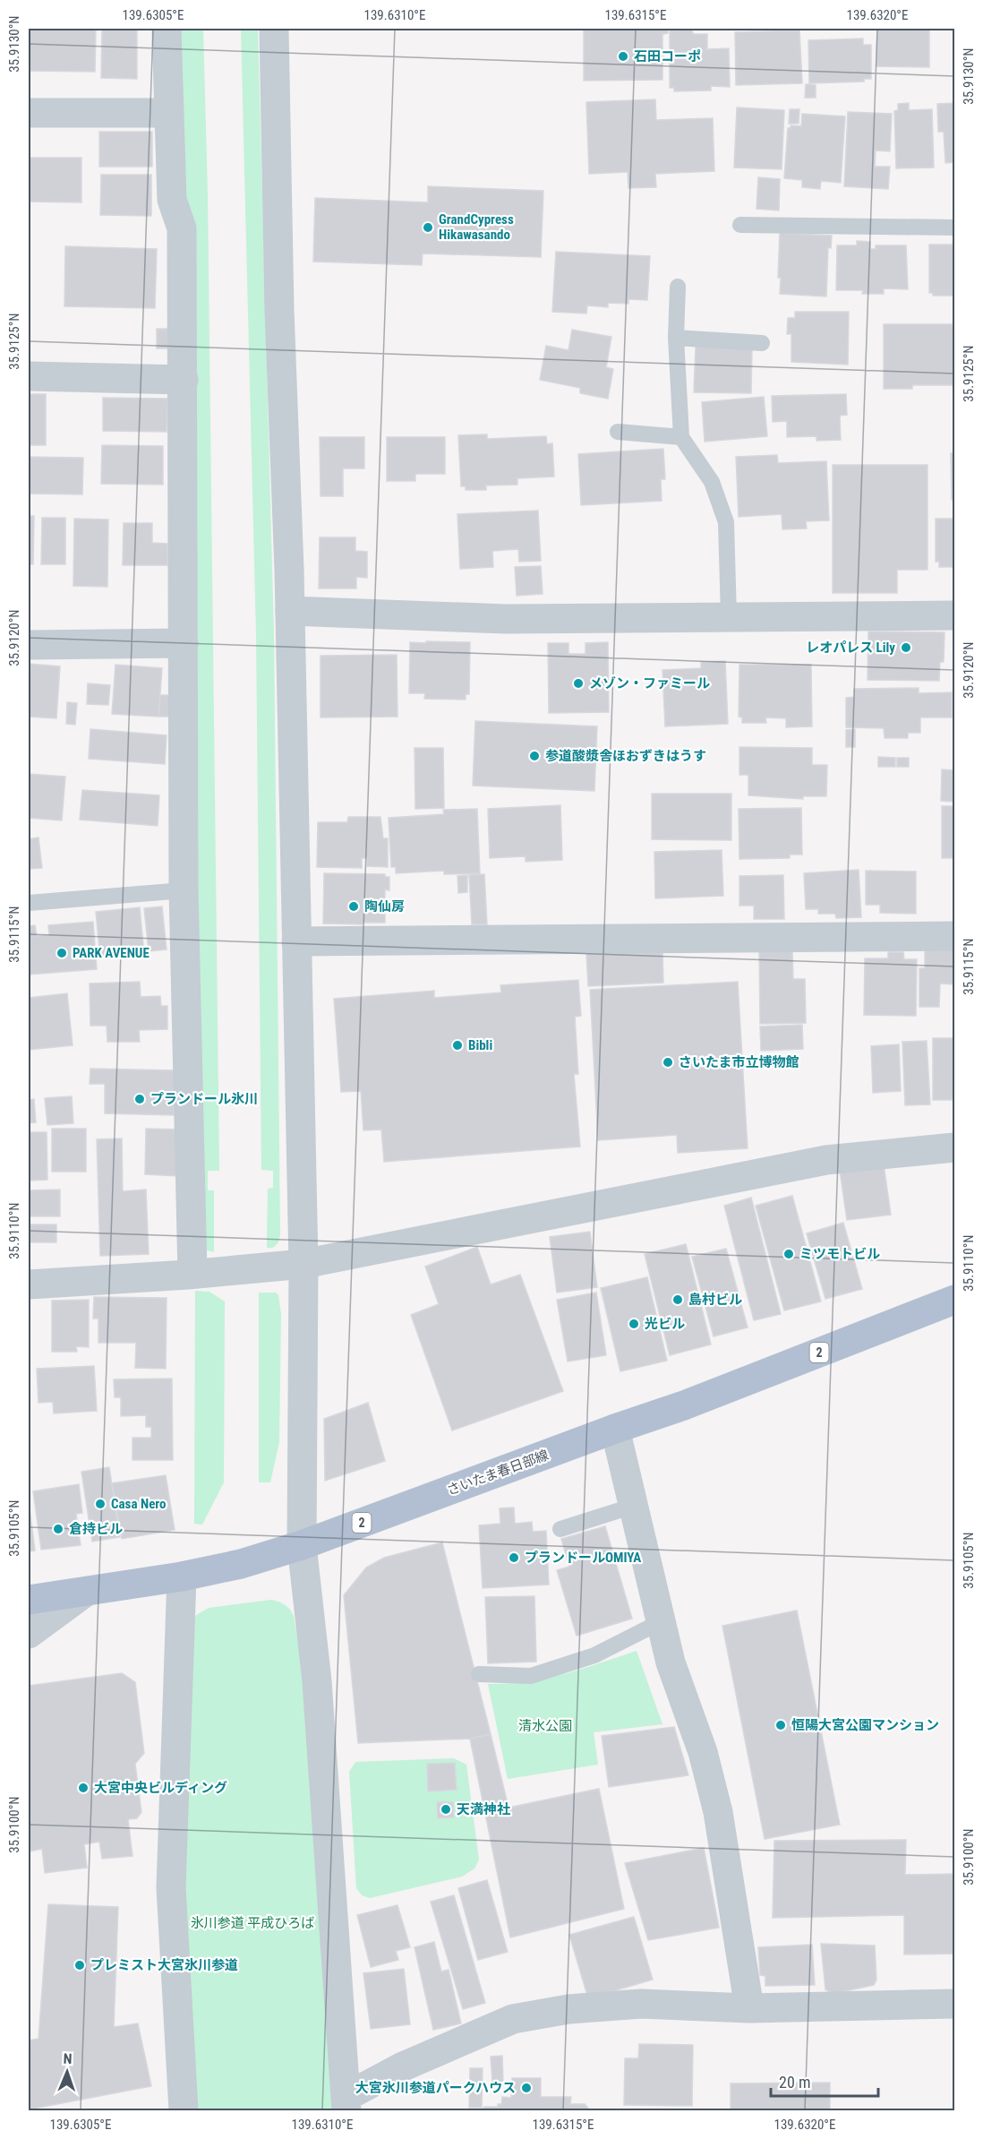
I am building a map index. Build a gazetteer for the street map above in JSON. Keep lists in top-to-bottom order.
{
  "streets": {
    "main road": ["2", "さいたま春日部線"]
  },
  "parks": ["清水公園", "氷川参道 平成ひろば"],
  "places": [
    "石田コーポ",
    "GrandCypress Hikawasando",
    "レオパレス Lily",
    "メゾン・ファミール",
    "参道酸漿舎ほおずきはうす",
    "陶仙房",
    "PARK AVENUE",
    "Bibli",
    "さいたま市立博物館",
    "プランドール氷川",
    "ミツモトビル",
    "島村ビル",
    "光ビル",
    "Casa Nero",
    "倉持ビル",
    "プランドールOMIYA",
    "恒陽大宮公園マンション",
    "大宮中央ビルディング",
    "天満神社",
    "プレミスト大宮氷川参道",
    "大宮氷川参道パークハウス"
  ],
  "scale_bar": "20 m",
  "north": "top",
  "coordinates": [
    "139.6305°E",
    "139.6310°E",
    "139.6315°E",
    "139.6320°E",
    "35.9130°N",
    "35.9125°N",
    "35.9120°N",
    "35.9115°N",
    "35.9110°N",
    "35.9105°N",
    "35.9100°N"
  ]
}
